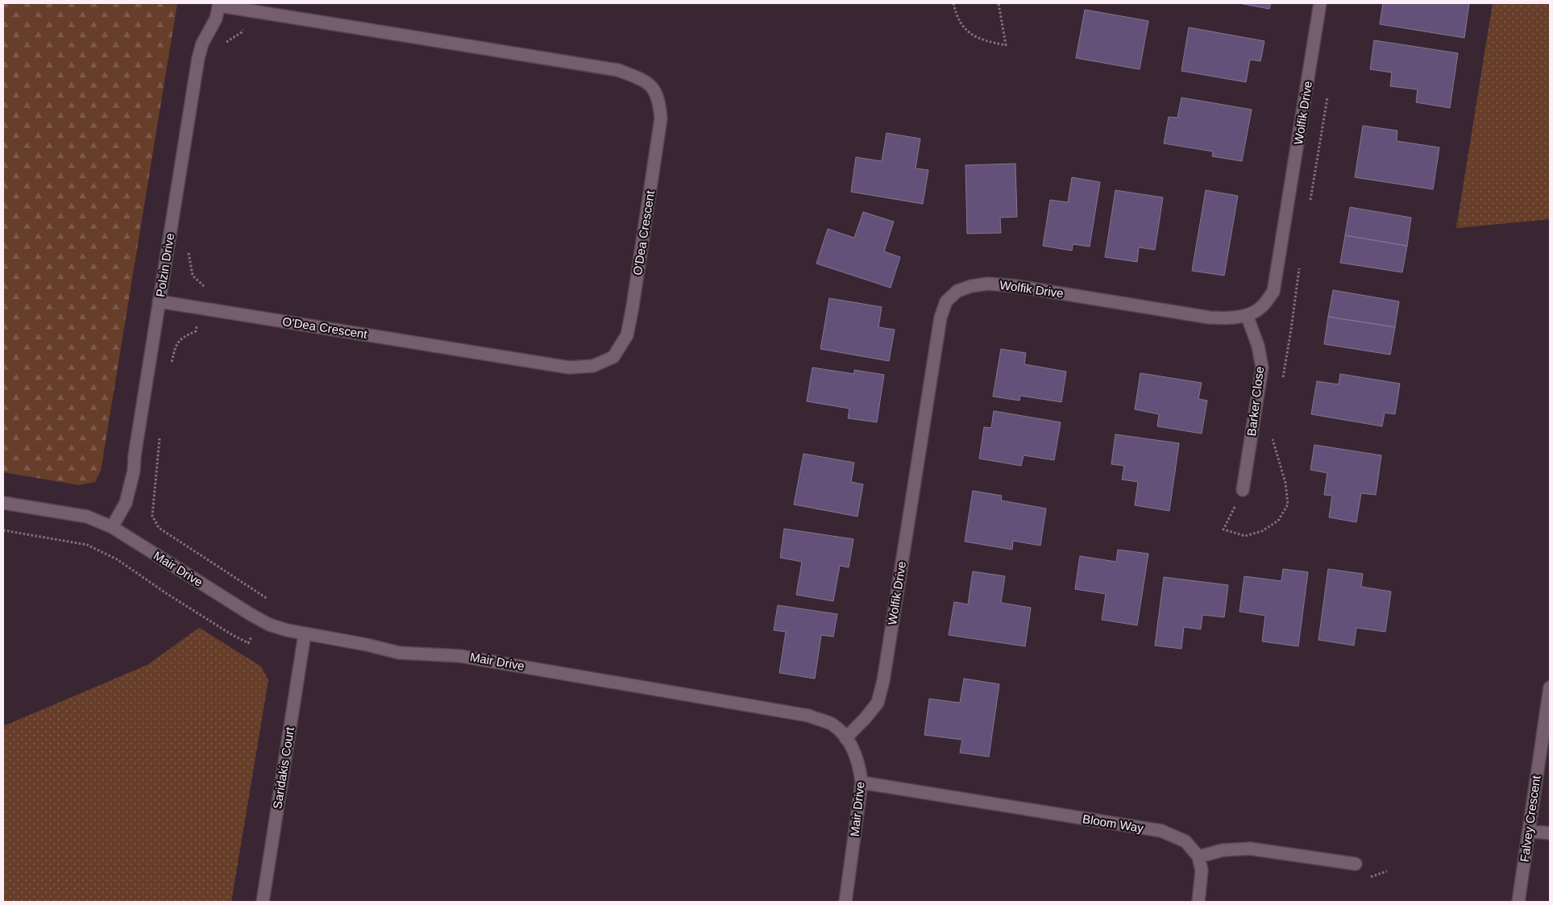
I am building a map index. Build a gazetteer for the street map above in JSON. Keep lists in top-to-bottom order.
{
  "streets": {
    "street": [
      "Wolfik Drive",
      "O'Dea Crescent",
      "Polzin Drive",
      "Barker Close",
      "Mair Drive",
      "Saridakis Court",
      "Falvey Crescent",
      "Bloom Way"
    ]
  },
  "crossings": [
    ["Wolfik Drive", "Barker Close"],
    ["Wolfik Drive", "Mair Drive"],
    ["O'Dea Crescent", "Polzin Drive"],
    ["Polzin Drive", "Mair Drive"],
    ["Mair Drive", "Saridakis Court"],
    ["Mair Drive", "Bloom Way"]
  ]
}
